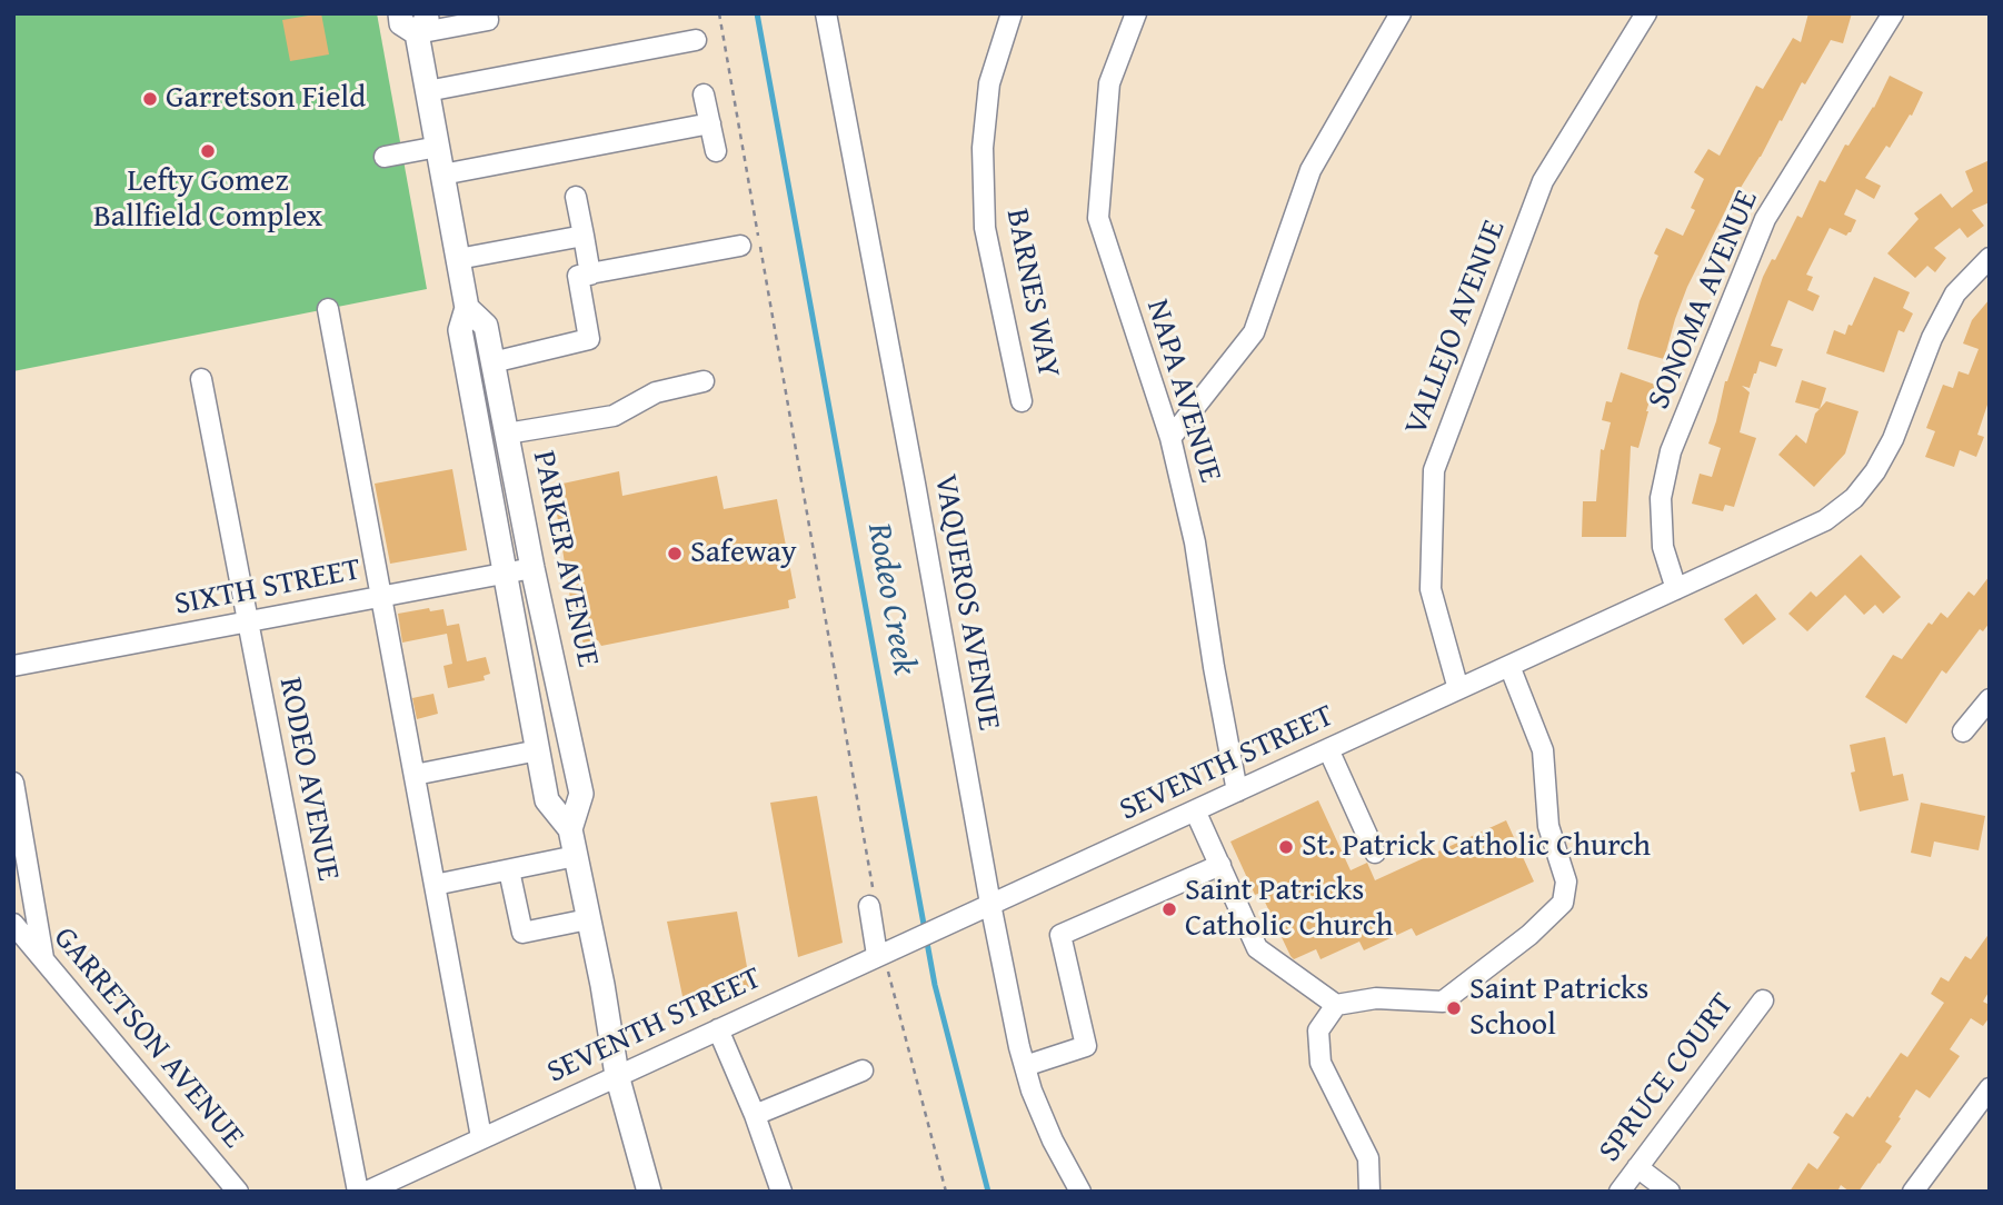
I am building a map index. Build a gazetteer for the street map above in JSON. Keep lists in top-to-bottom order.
{
  "streets": {
    "main road": ["PARKER AVENUE"],
    "street": [
      "BARNES WAY",
      "SONOMA AVENUE",
      "VALLEJO AVENUE",
      "NAPA AVENUE",
      "SIXTH STREET",
      "VAQUEROS AVENUE",
      "SEVENTH STREET",
      "RODEO AVENUE",
      "GARRETSON AVENUE",
      "SPRUCE COURT"
    ]
  },
  "crossings": [
    ["SONOMA AVENUE", "SEVENTH STREET"],
    ["VALLEJO AVENUE", "SEVENTH STREET"],
    ["NAPA AVENUE", "SEVENTH STREET"],
    ["PARKER AVENUE", "SIXTH STREET"],
    ["PARKER AVENUE", "SEVENTH STREET"],
    ["SIXTH STREET", "RODEO AVENUE"],
    ["VAQUEROS AVENUE", "SEVENTH STREET"]
  ],
  "water": ["Rodeo Creek"],
  "places": [
    "Garretson Field",
    "Lefty Gomez Ballfield Complex",
    "Safeway",
    "St. Patrick Catholic Church",
    "Saint Patricks Catholic Church",
    "Saint Patricks School"
  ]
}
